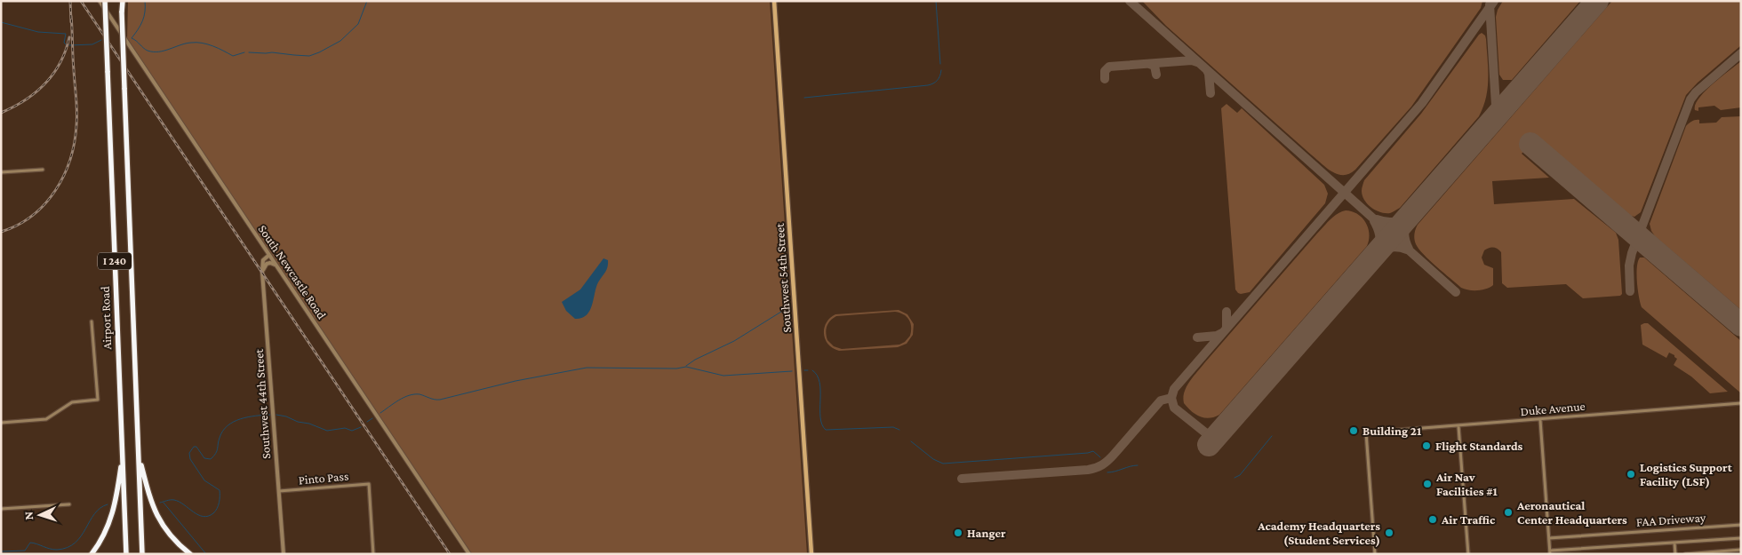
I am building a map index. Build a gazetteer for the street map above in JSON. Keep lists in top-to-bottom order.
{
  "streets": {
    "highway": ["I 240", "Airport Road"],
    "main road": ["Southwest 54th Street"],
    "street": [
      "South Newcastle Road",
      "Southwest 44th Street",
      "Duke Avenue",
      "Pinto Pass",
      "FAA Driveway"
    ]
  },
  "crossings": [
    ["South Newcastle Road", "Southwest 44th Street"],
    ["Southwest 44th Street", "Pinto Pass"]
  ],
  "places": [
    "Building 21",
    "Flight Standards",
    "Logistics Support Facility (LSF)",
    "Air Nav Facilities #1",
    "Aeronautical Center Headquarters",
    "Air Traffic",
    "Hanger",
    "Academy Headquarters (Student Services)"
  ],
  "north": "left"
}
